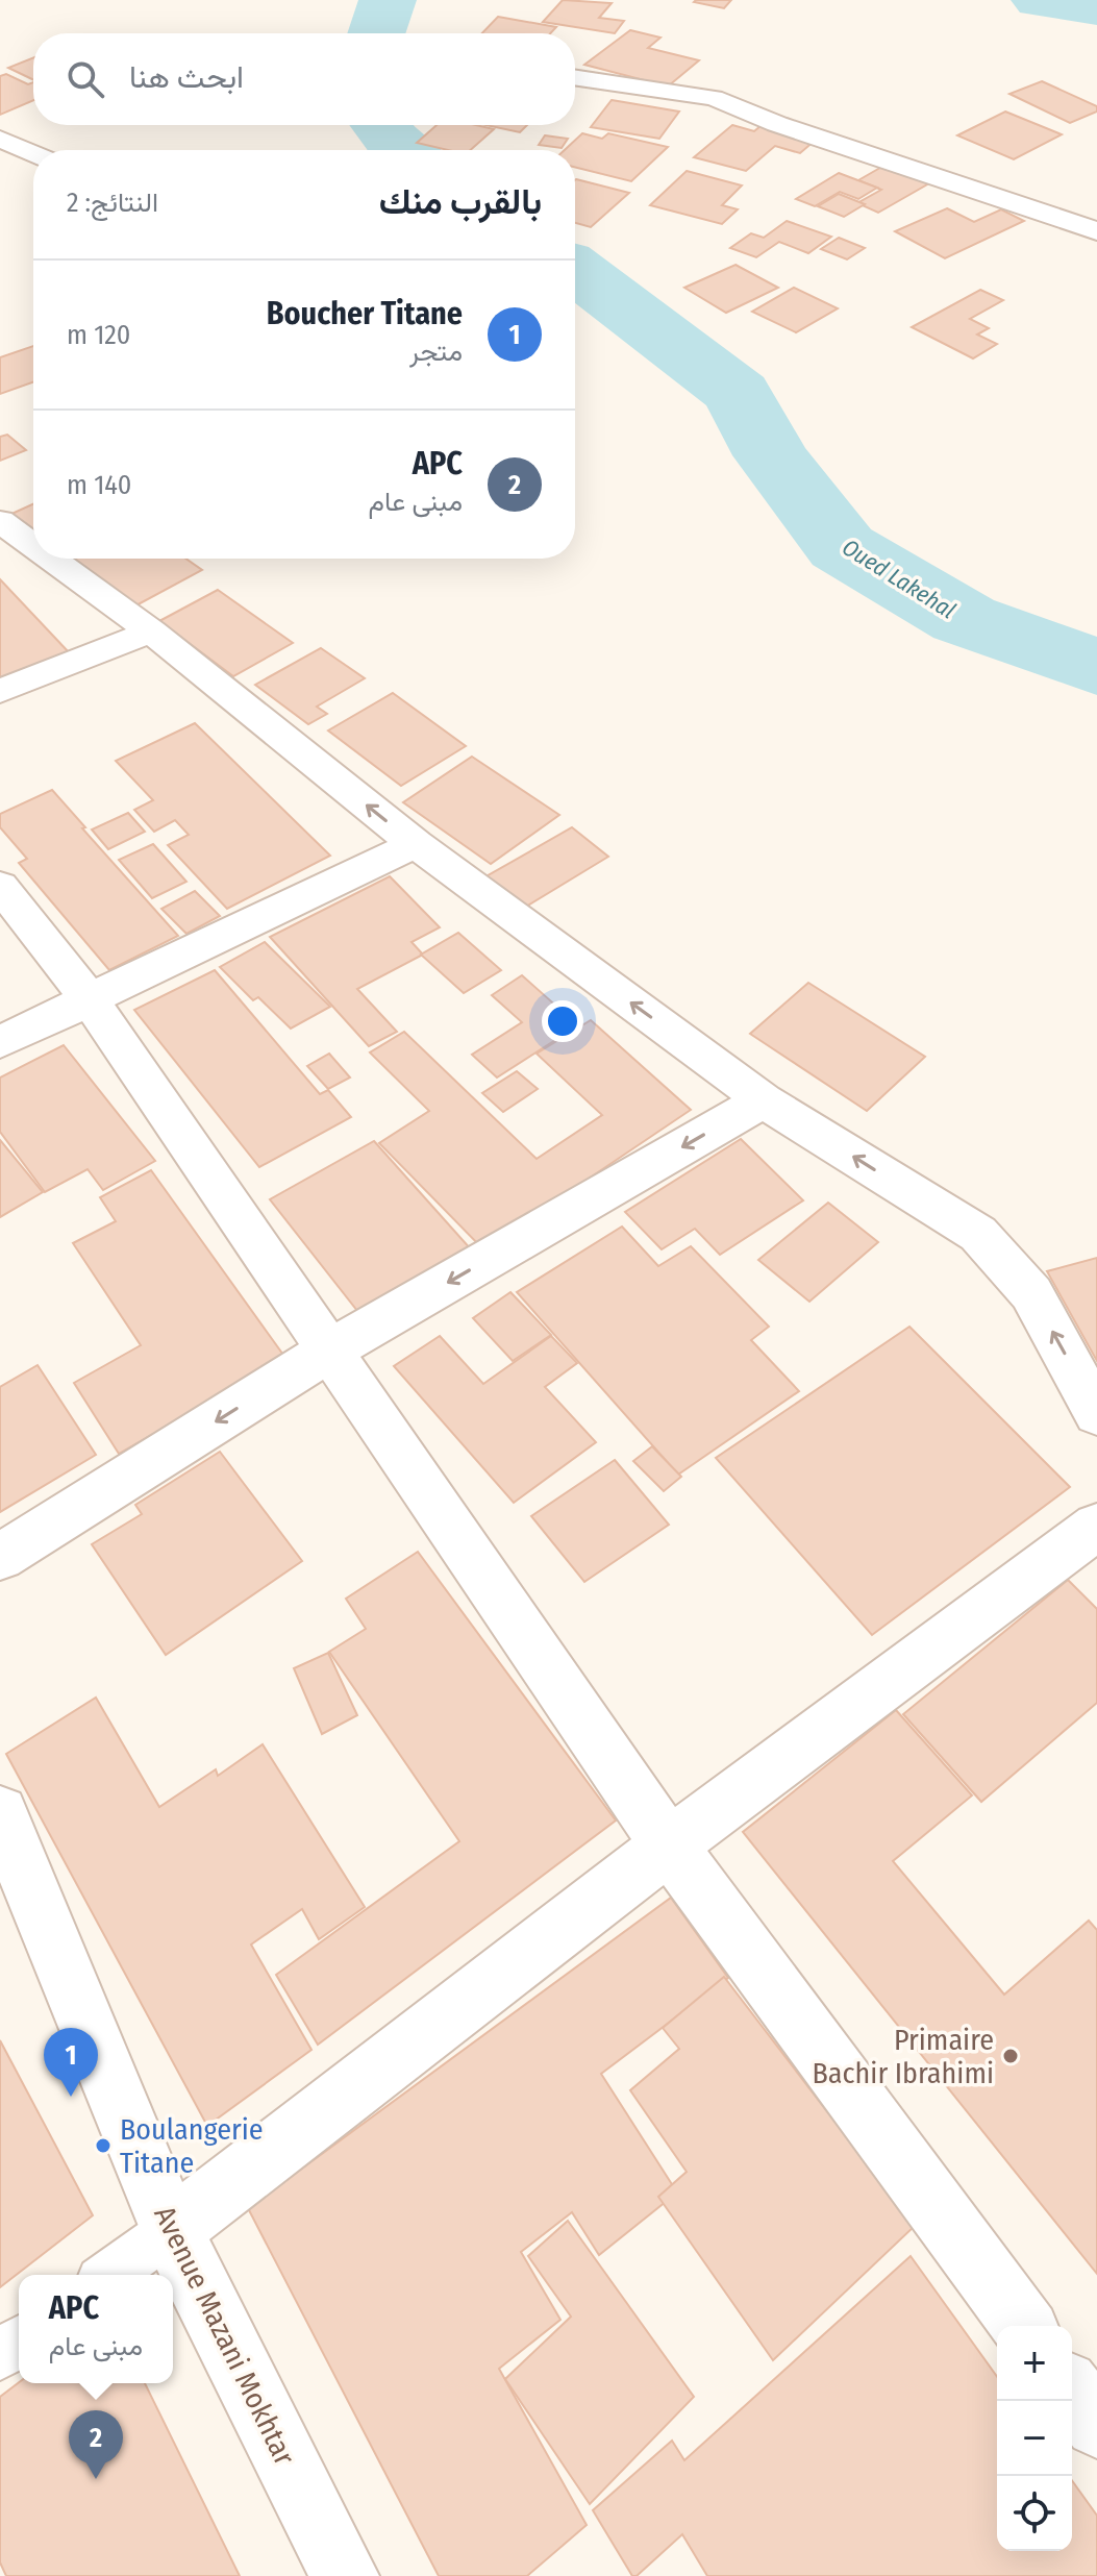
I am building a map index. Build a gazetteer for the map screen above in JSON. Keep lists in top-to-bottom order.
{
  "streets": {
    "street": ["Avenue Mazani Mokhtar"]
  },
  "water": ["Oued Lakehal"],
  "places": ["Primaire Bachir Ibrahimi", "Boulangerie Titane"],
  "page": {
    "search": "ابحث هنا",
    "heading": ["بالقرب منك", "النتائج: 2"],
    "list": [
      {
        "mark": "1",
        "name": "Boucher Titane",
        "note": "متجر",
        "value": "120 m"
      },
      {
        "mark": "2",
        "name": "APC",
        "note": "مبنى عام",
        "value": "140 m"
      }
    ],
    "pins": ["1", "2"],
    "popup": ["APC", "مبنى عام"],
    "map_buttons": ["+", "−"]
  }
}
